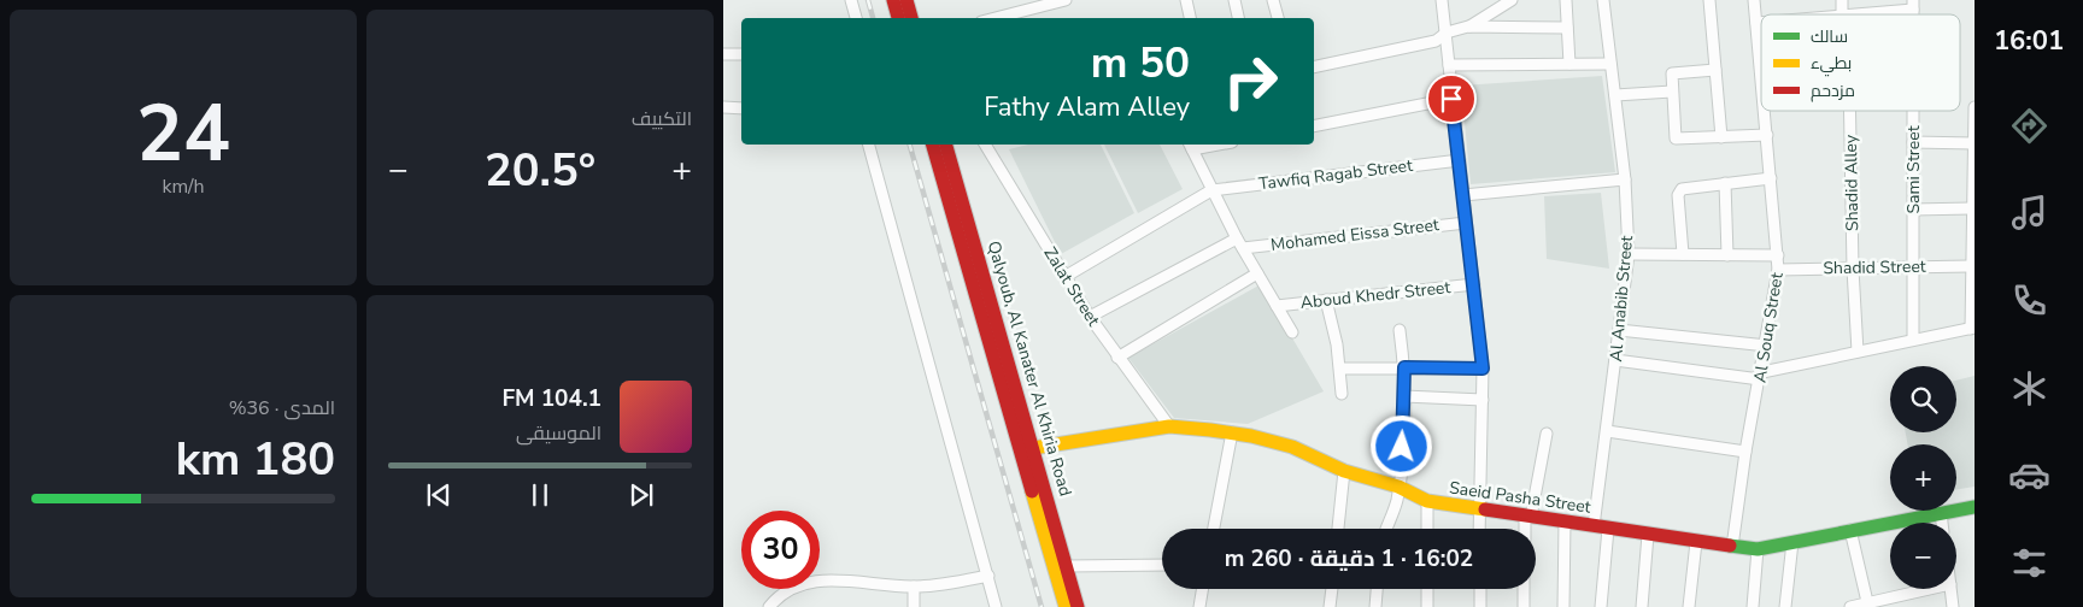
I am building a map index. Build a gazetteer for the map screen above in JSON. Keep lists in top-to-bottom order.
{
  "streets": {
    "main road": ["Qalyoub, Al Kanater Al Khiria Road", "Saeid Pasha Street"],
    "street": [
      "Sami Street",
      "Tawfiq Ragab Street",
      "Shadid Alley",
      "Mohamed Eissa Street",
      "Shadid Street",
      "Zalat Street",
      "Aboud Khedr Street",
      "Al Anabib Street",
      "Al Souq Street"
    ]
  },
  "crossings": [
    ["Sami Street", "Shadid Street"],
    ["Shadid Alley", "Shadid Street"],
    ["Shadid Street", "Al Souq Street"],
    ["Zalat Street", "Saeid Pasha Street"],
    ["Al Anabib Street", "Saeid Pasha Street"],
    ["Al Souq Street", "Saeid Pasha Street"],
    ["Qalyoub, Al Kanater Al Khiria Road", "Saeid Pasha Street"]
  ],
  "legend": ["سالك", "بطيء", "مزدحم"],
  "page": {
    "tabs": "16:01",
    "tile": [
      "التكييف",
      ["24", "km/h"],
      ["المدى · 36%", "180 km"]
    ],
    "turn": ["50 m", "Fathy Alam Alley"],
    "heat": ["−", "20.5°", "+"],
    "map_buttons": ["+", "−"],
    "song": ["104.1 FM", "الموسيقى"],
    "limit": "30",
    "trip": "16:02 · 1 دقيقة · 260 m"
  }
}
